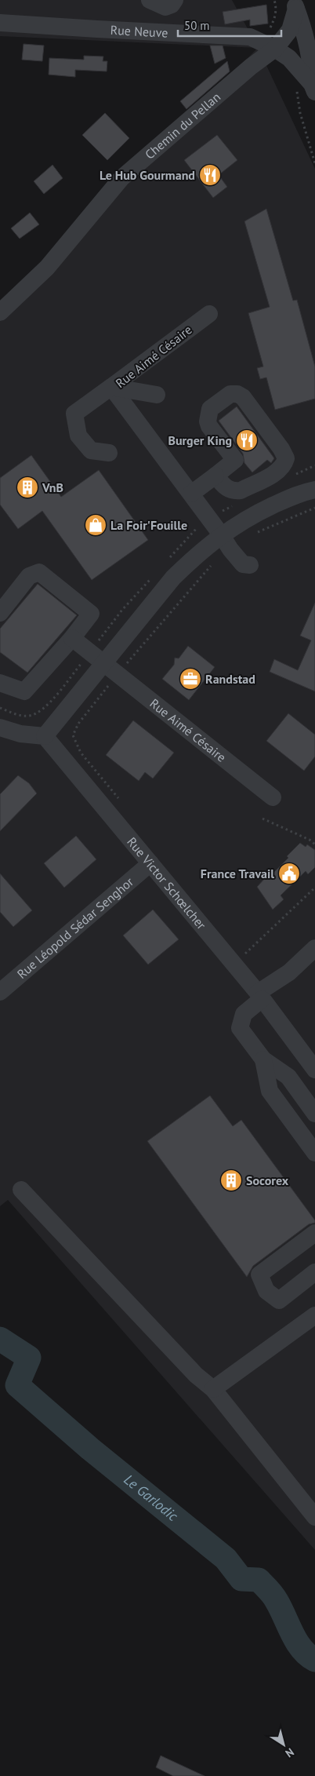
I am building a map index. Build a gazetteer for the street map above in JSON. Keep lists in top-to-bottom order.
{
  "streets": {
    "street": [
      "Rue Neuve",
      "Chemin du Pellan",
      "Rue Aimé Césaire",
      "Rue Victor Schœlcher",
      "Rue Léopold Sédar Senghor"
    ]
  },
  "crossings": [
    ["Rue Neuve", "Chemin du Pellan"],
    ["Rue Victor Schœlcher", "Rue Léopold Sédar Senghor"]
  ],
  "water": ["Le Garlodic"],
  "places": {
    "restaurant": ["Le Hub Gourmand", "Burger King"],
    "building": ["VnB", "Socorex"],
    "shop": ["La Foir'Fouille"],
    "office": ["Randstad"],
    "public building": ["France Travail"]
  },
  "scale_bar": "50 m",
  "north": "bottom right"
}
